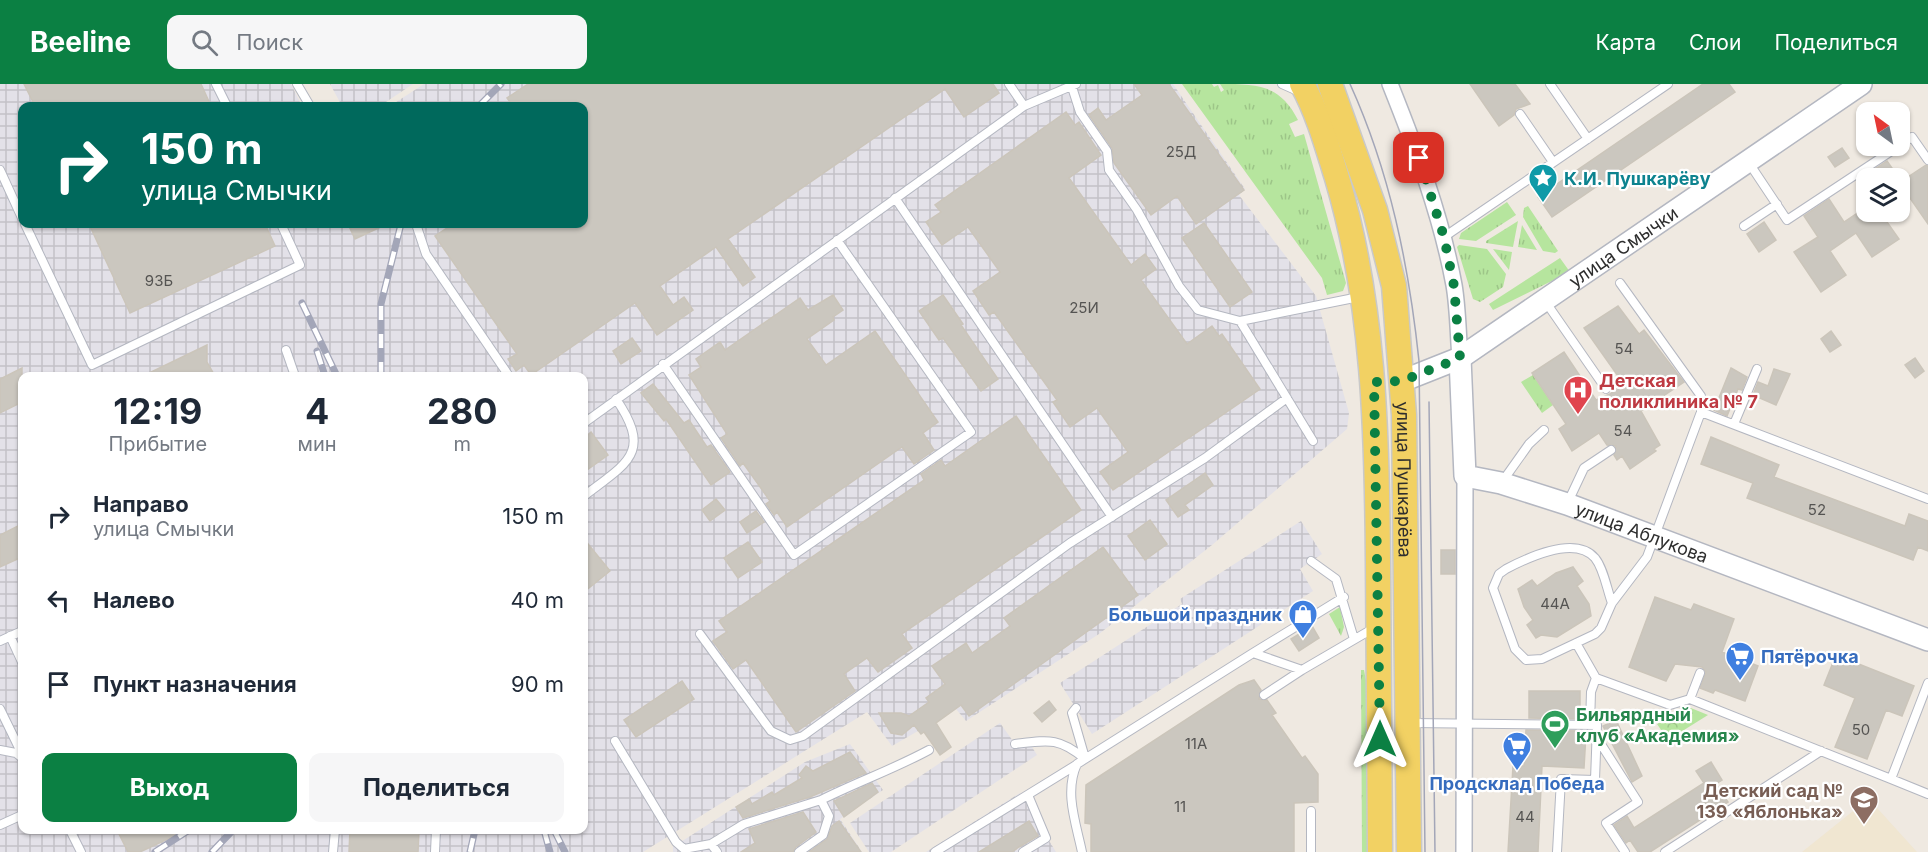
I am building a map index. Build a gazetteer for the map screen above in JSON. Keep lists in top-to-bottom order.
{
  "streets": {
    "main road": ["улица Смычки", "улица Пушкарёва"],
    "street": ["улица Аблукова"]
  },
  "crossings": [
    ["улица Смычки", "улица Пушкарёва"]
  ],
  "places": {
    "place": ["К.И. Пушкарёву"],
    "hospital": ["Детская поликлиника № 7"],
    "shop": ["Большой праздник"],
    "supermarket": ["Пятёрочка", "Продсклад Победа"],
    "sports": ["Бильярдный клуб «Академия»"],
    "school or university": ["Детский сад № 139 «Яблонька»"]
  },
  "house_numbers": [
    "25Д",
    "93Б",
    "25И",
    "54",
    "54",
    "52",
    "44А",
    "50",
    "11А",
    "11",
    "44"
  ],
  "north": "top left",
  "page": {
    "header": "Beeline",
    "search": "Поиск",
    "nav": ["Карта", "Слои", "Поделиться"],
    "turn": ["150 m", "улица Смычки"],
    "eta": [
      "12:19",
      "Прибытие",
      "4",
      "мин",
      "280",
      "m"
    ],
    "list": [
      {
        "name": "Направо",
        "note": "улица Смычки",
        "value": "150 m"
      },
      {
        "name": "Налево",
        "value": "40 m"
      },
      {
        "name": "Пункт назначения",
        "value": "90 m"
      }
    ],
    "buttons": ["Выход", "Поделиться"]
  }
}
